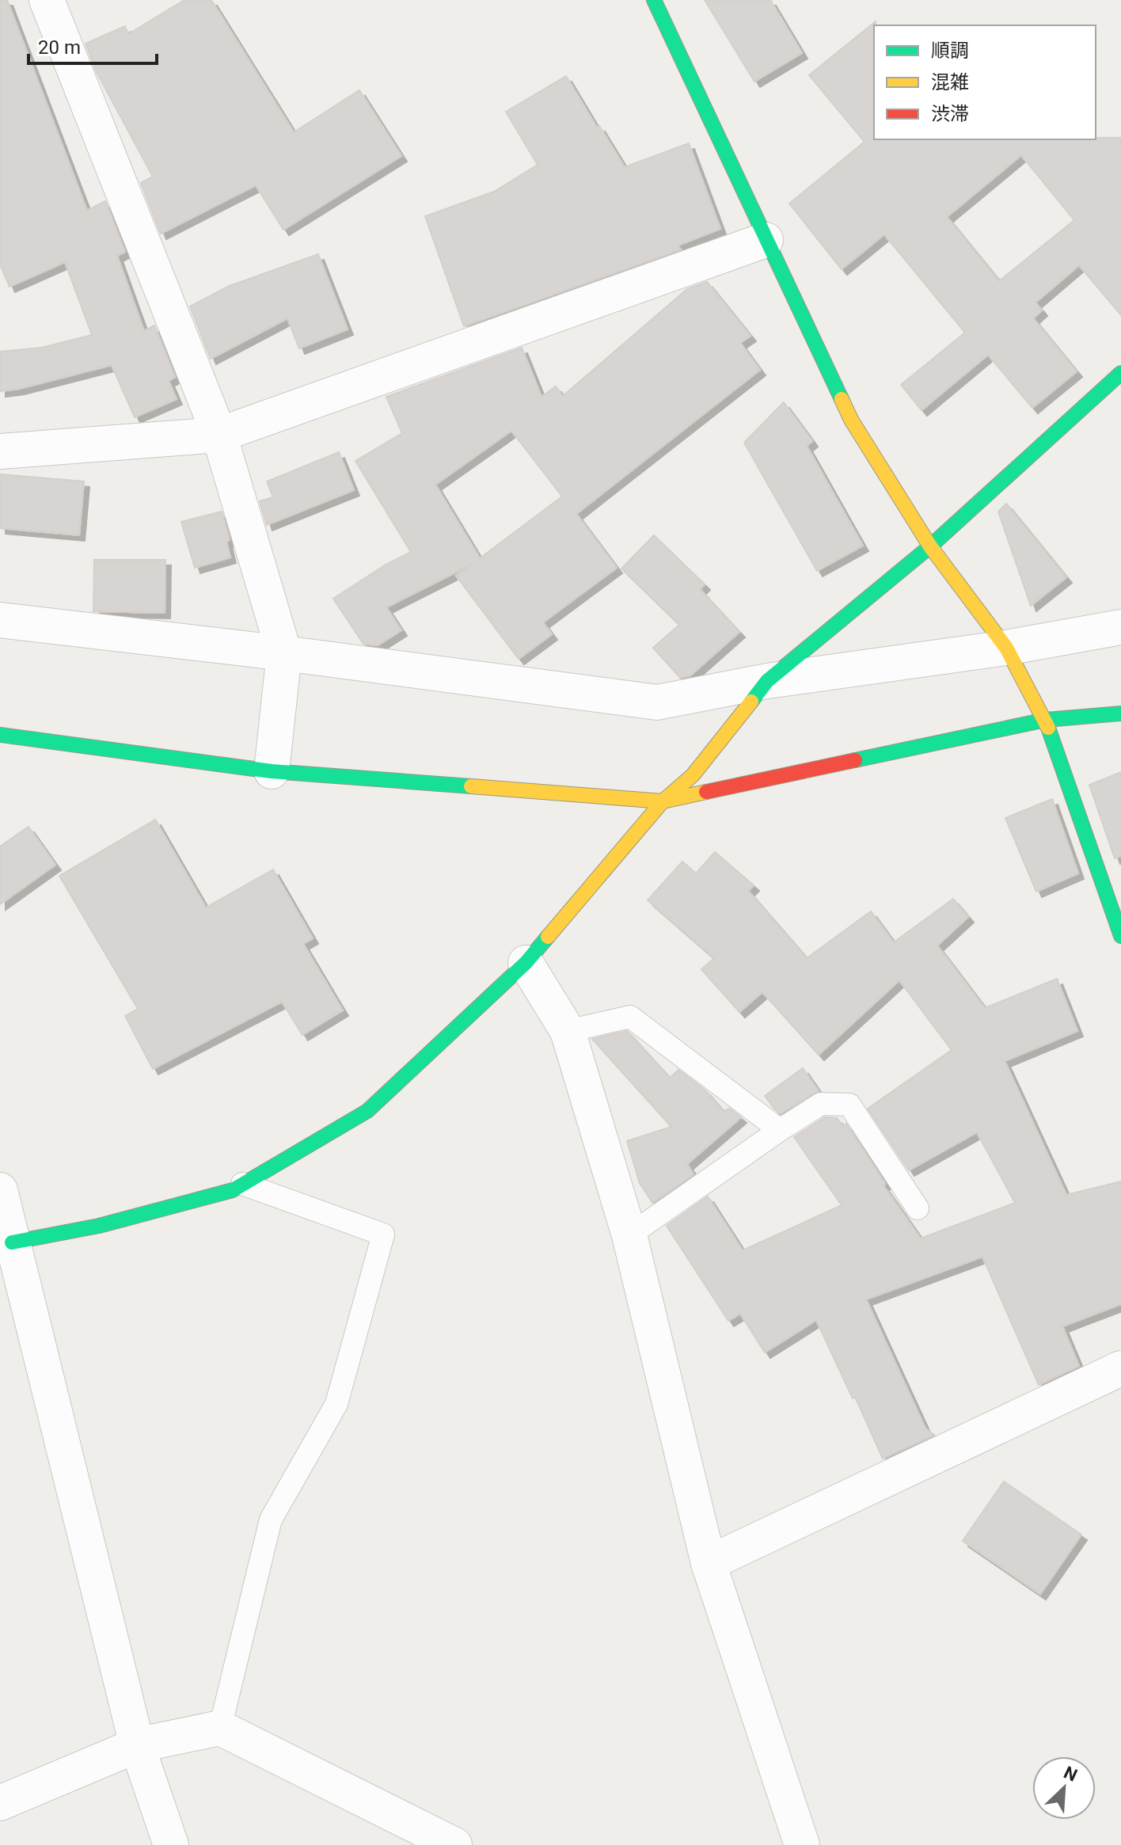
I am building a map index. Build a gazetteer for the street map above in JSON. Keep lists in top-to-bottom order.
{
  "legend": ["順調", "混雑", "渋滞"],
  "scale_bar": "20 m",
  "north": "top right"
}
